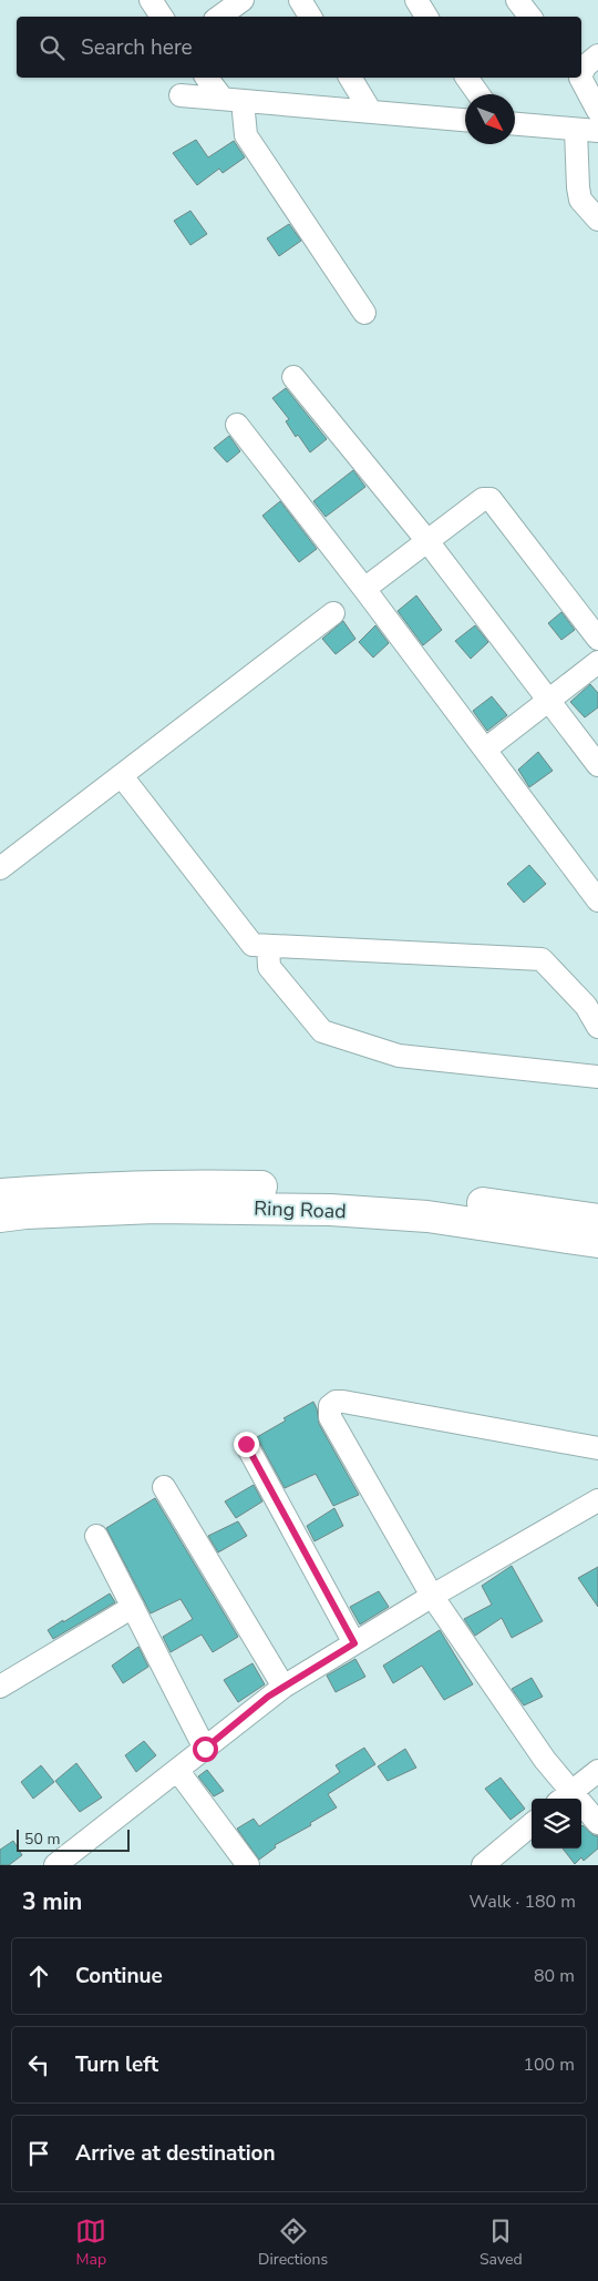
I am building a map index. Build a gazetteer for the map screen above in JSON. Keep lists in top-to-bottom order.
{
  "streets": {
    "highway": ["Ring Road"]
  },
  "scale_bar": "50 m",
  "north": "bottom right",
  "page": {
    "search": "Search here",
    "scale": "50 m",
    "heading": ["3 min", "Walk · 180 m"],
    "list": [
      ["Continue", "80 m"],
      ["Turn left", "100 m"],
      "Arrive at destination"
    ],
    "nav": ["Map", "Directions", "Saved"]
  }
}
